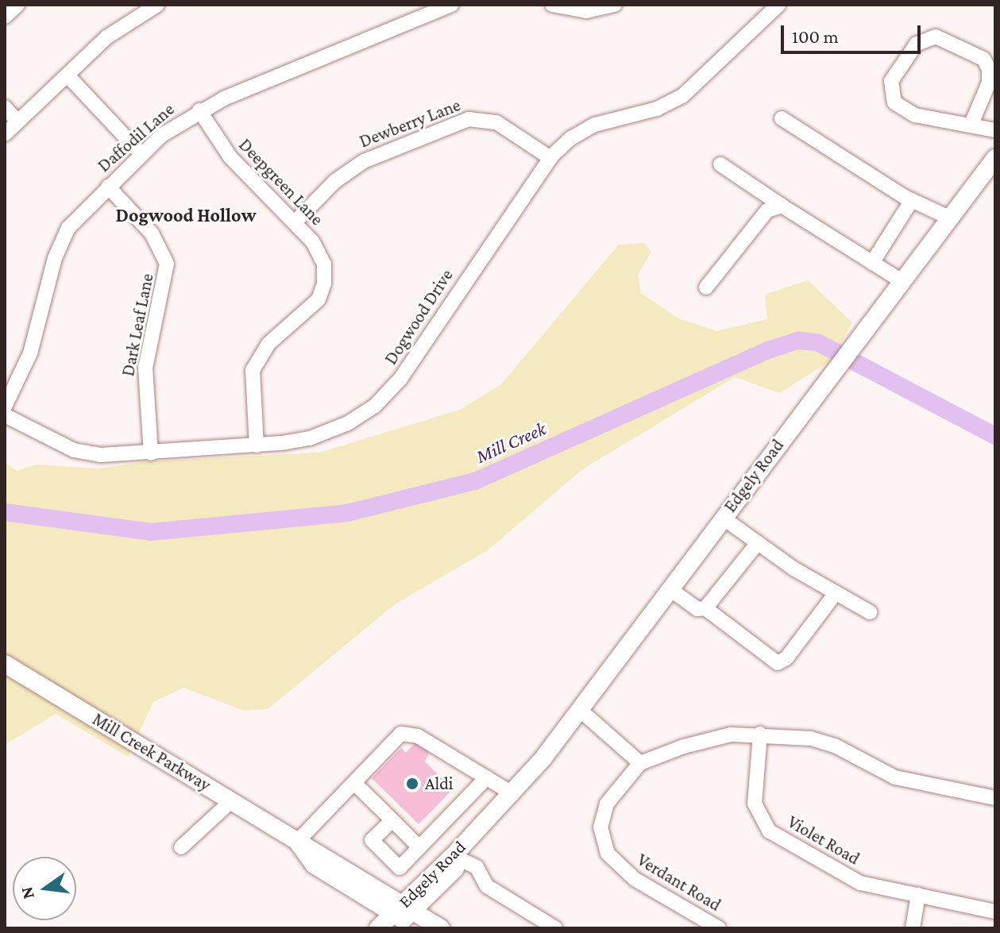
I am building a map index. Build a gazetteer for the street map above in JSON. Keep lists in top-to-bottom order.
{
  "streets": {
    "main road": ["Edgely Road", "Mill Creek Parkway"],
    "street": [
      "Dewberry Lane",
      "Daffodil Lane",
      "Deepgreen Lane",
      "Dogwood Drive",
      "Dark Leaf Lane",
      "Violet Road",
      "Verdant Road"
    ]
  },
  "crossings": [
    ["Dewberry Lane", "Deepgreen Lane"],
    ["Dewberry Lane", "Dogwood Drive"],
    ["Daffodil Lane", "Deepgreen Lane"],
    ["Daffodil Lane", "Dark Leaf Lane"],
    ["Deepgreen Lane", "Dogwood Drive"],
    ["Dogwood Drive", "Dark Leaf Lane"],
    ["Edgely Road", "Mill Creek Parkway"]
  ],
  "districts": ["Dogwood Hollow"],
  "water": ["Mill Creek"],
  "places": ["Aldi"],
  "scale_bar": "100 m",
  "north": "left"
}
